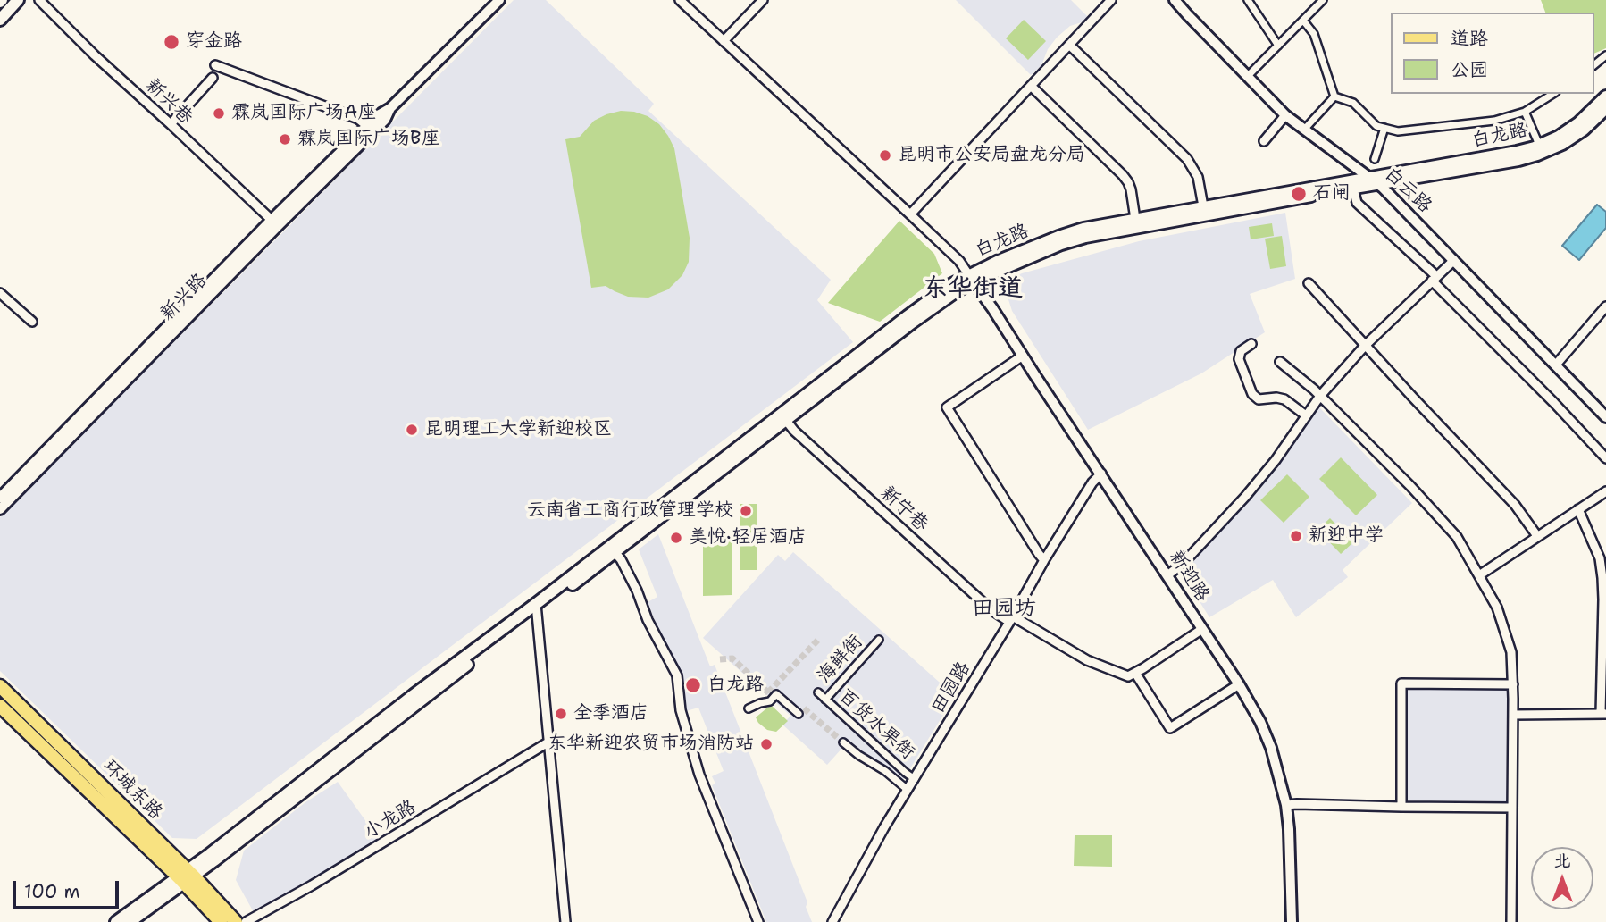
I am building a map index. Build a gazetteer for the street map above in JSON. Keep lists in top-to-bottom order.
{
  "streets": {
    "main road": ["白龙路", "环城东路"],
    "street": [
      "新兴巷",
      "白云路",
      "新兴路",
      "新宁巷",
      "新迎路",
      "海鲜街",
      "田园路",
      "百货水果街",
      "小龙路"
    ]
  },
  "crossings": [
    ["新兴巷", "新兴路"],
    ["白龙路", "白云路"],
    ["白龙路", "新宁巷"],
    ["白龙路", "新迎路"],
    ["白龙路", "环城东路"],
    ["新宁巷", "田园路"],
    ["新迎路", "田园路"],
    ["海鲜街", "百货水果街"],
    ["田园路", "百货水果街"]
  ],
  "districts": ["东华街道", "田园坊"],
  "places": [
    "穿金路",
    "霖岚国际广场A座",
    "霖岚国际广场B座",
    "昆明市公安局盘龙分局",
    "石闸",
    "昆明理工大学新迎校区",
    "云南省工商行政管理学校",
    "新迎中学",
    "美悦·轻居酒店",
    "白龙路",
    "全季酒店",
    "东华新迎农贸市场消防站"
  ],
  "legend": ["道路", "公园"],
  "scale_bar": "100 m",
  "north": "top"
}
